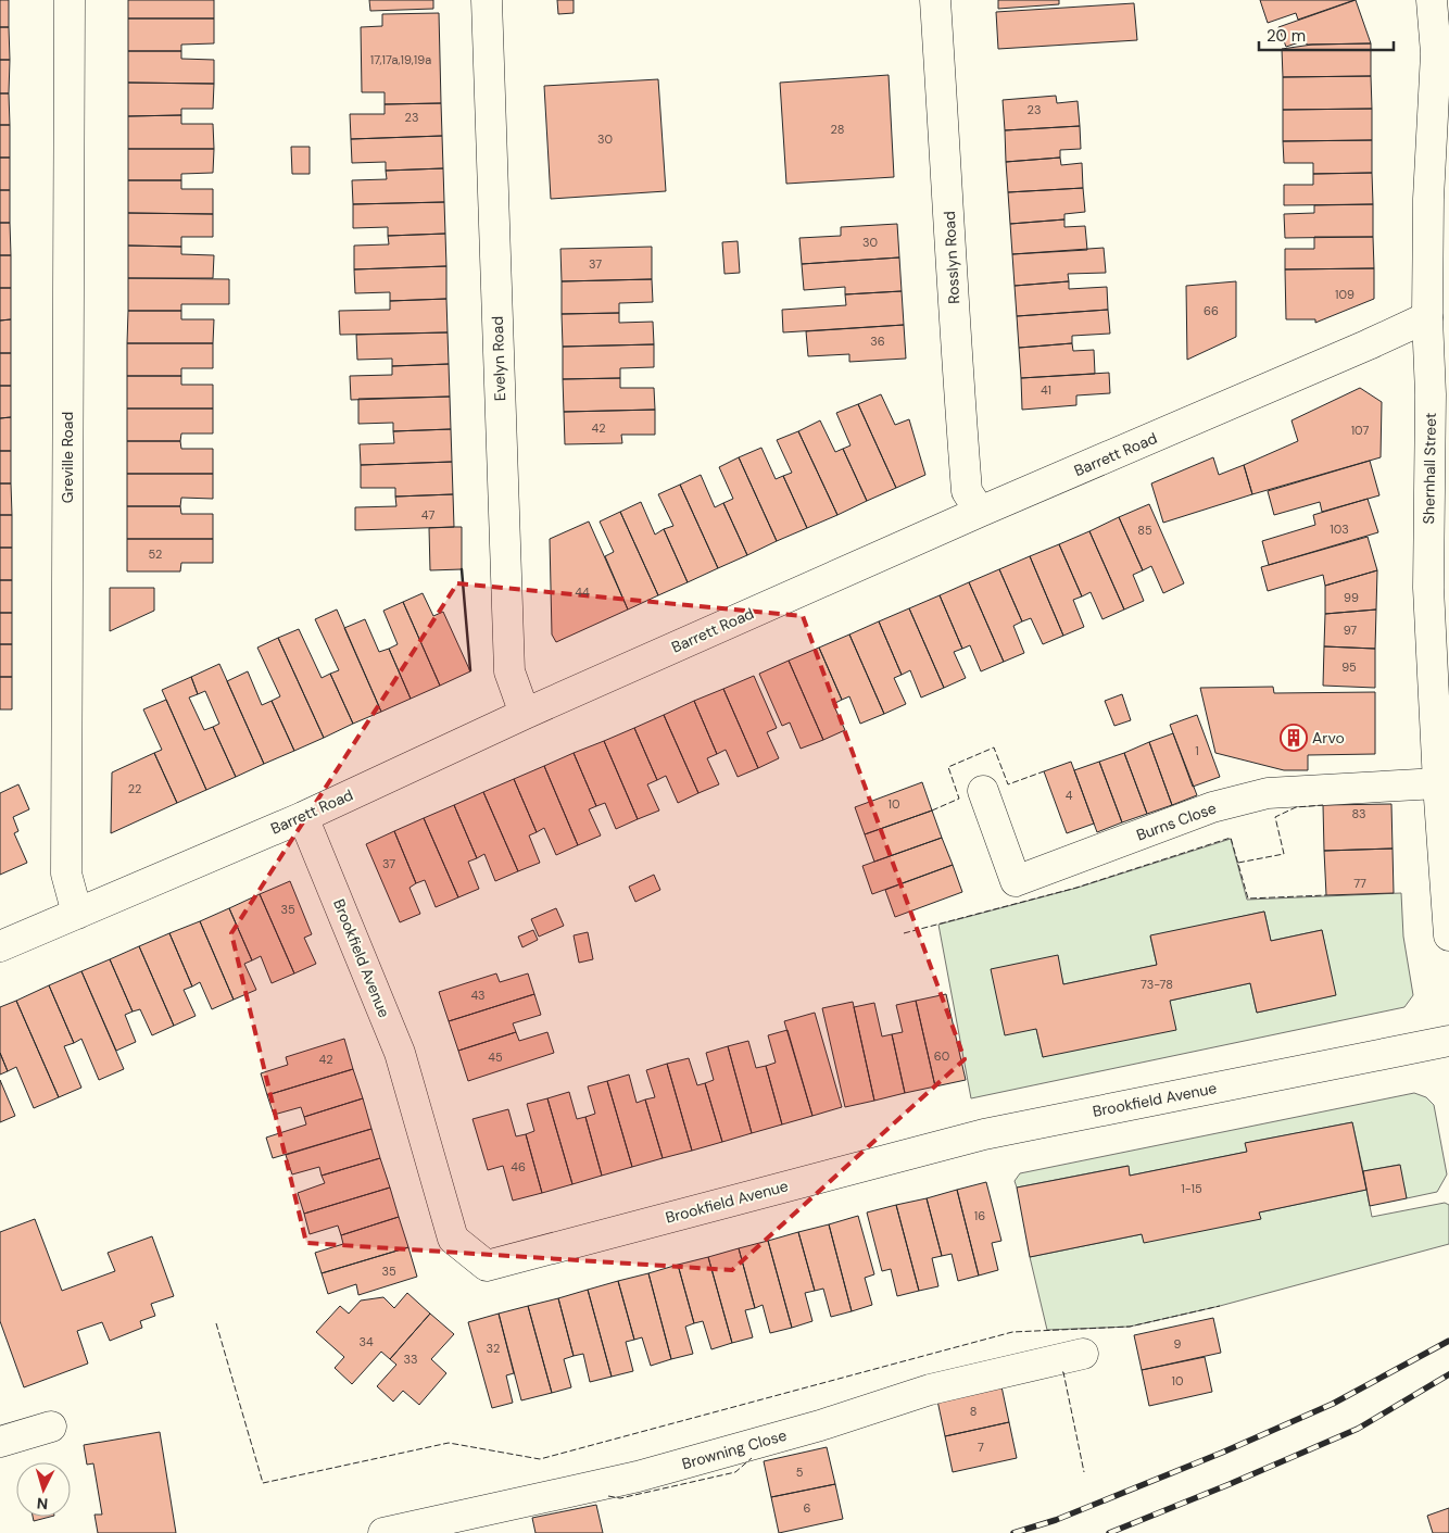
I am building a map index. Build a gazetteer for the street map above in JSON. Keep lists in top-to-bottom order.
{
  "streets": {
    "street": [
      "Rosslyn Road",
      "Evelyn Road",
      "Barrett Road",
      "Greville Road",
      "Shernhall Street",
      "Burns Close",
      "Brookfield Avenue",
      "Browning Close"
    ]
  },
  "crossings": [
    ["Rosslyn Road", "Barrett Road"],
    ["Evelyn Road", "Barrett Road"],
    ["Barrett Road", "Greville Road"],
    ["Barrett Road", "Shernhall Street"],
    ["Barrett Road", "Brookfield Avenue"],
    ["Shernhall Street", "Burns Close"]
  ],
  "places": {
    "building": ["Arvo"]
  },
  "house_numbers": [
    "17,17a,19,19a",
    "23",
    "23",
    "28",
    "30",
    "30",
    "37",
    "109",
    "66",
    "36",
    "41",
    "42",
    "107",
    "47",
    "103",
    "85",
    "52",
    "44",
    "99",
    "97",
    "95",
    "1",
    "22",
    "4",
    "10",
    "83",
    "37",
    "77",
    "35",
    "73-78",
    "43",
    "60",
    "45",
    "42",
    "46",
    "1-15",
    "16",
    "35",
    "34",
    "9",
    "32",
    "33",
    "10",
    "8",
    "7",
    "5",
    "6"
  ],
  "scale_bar": "20 m",
  "north": "bottom"
}
